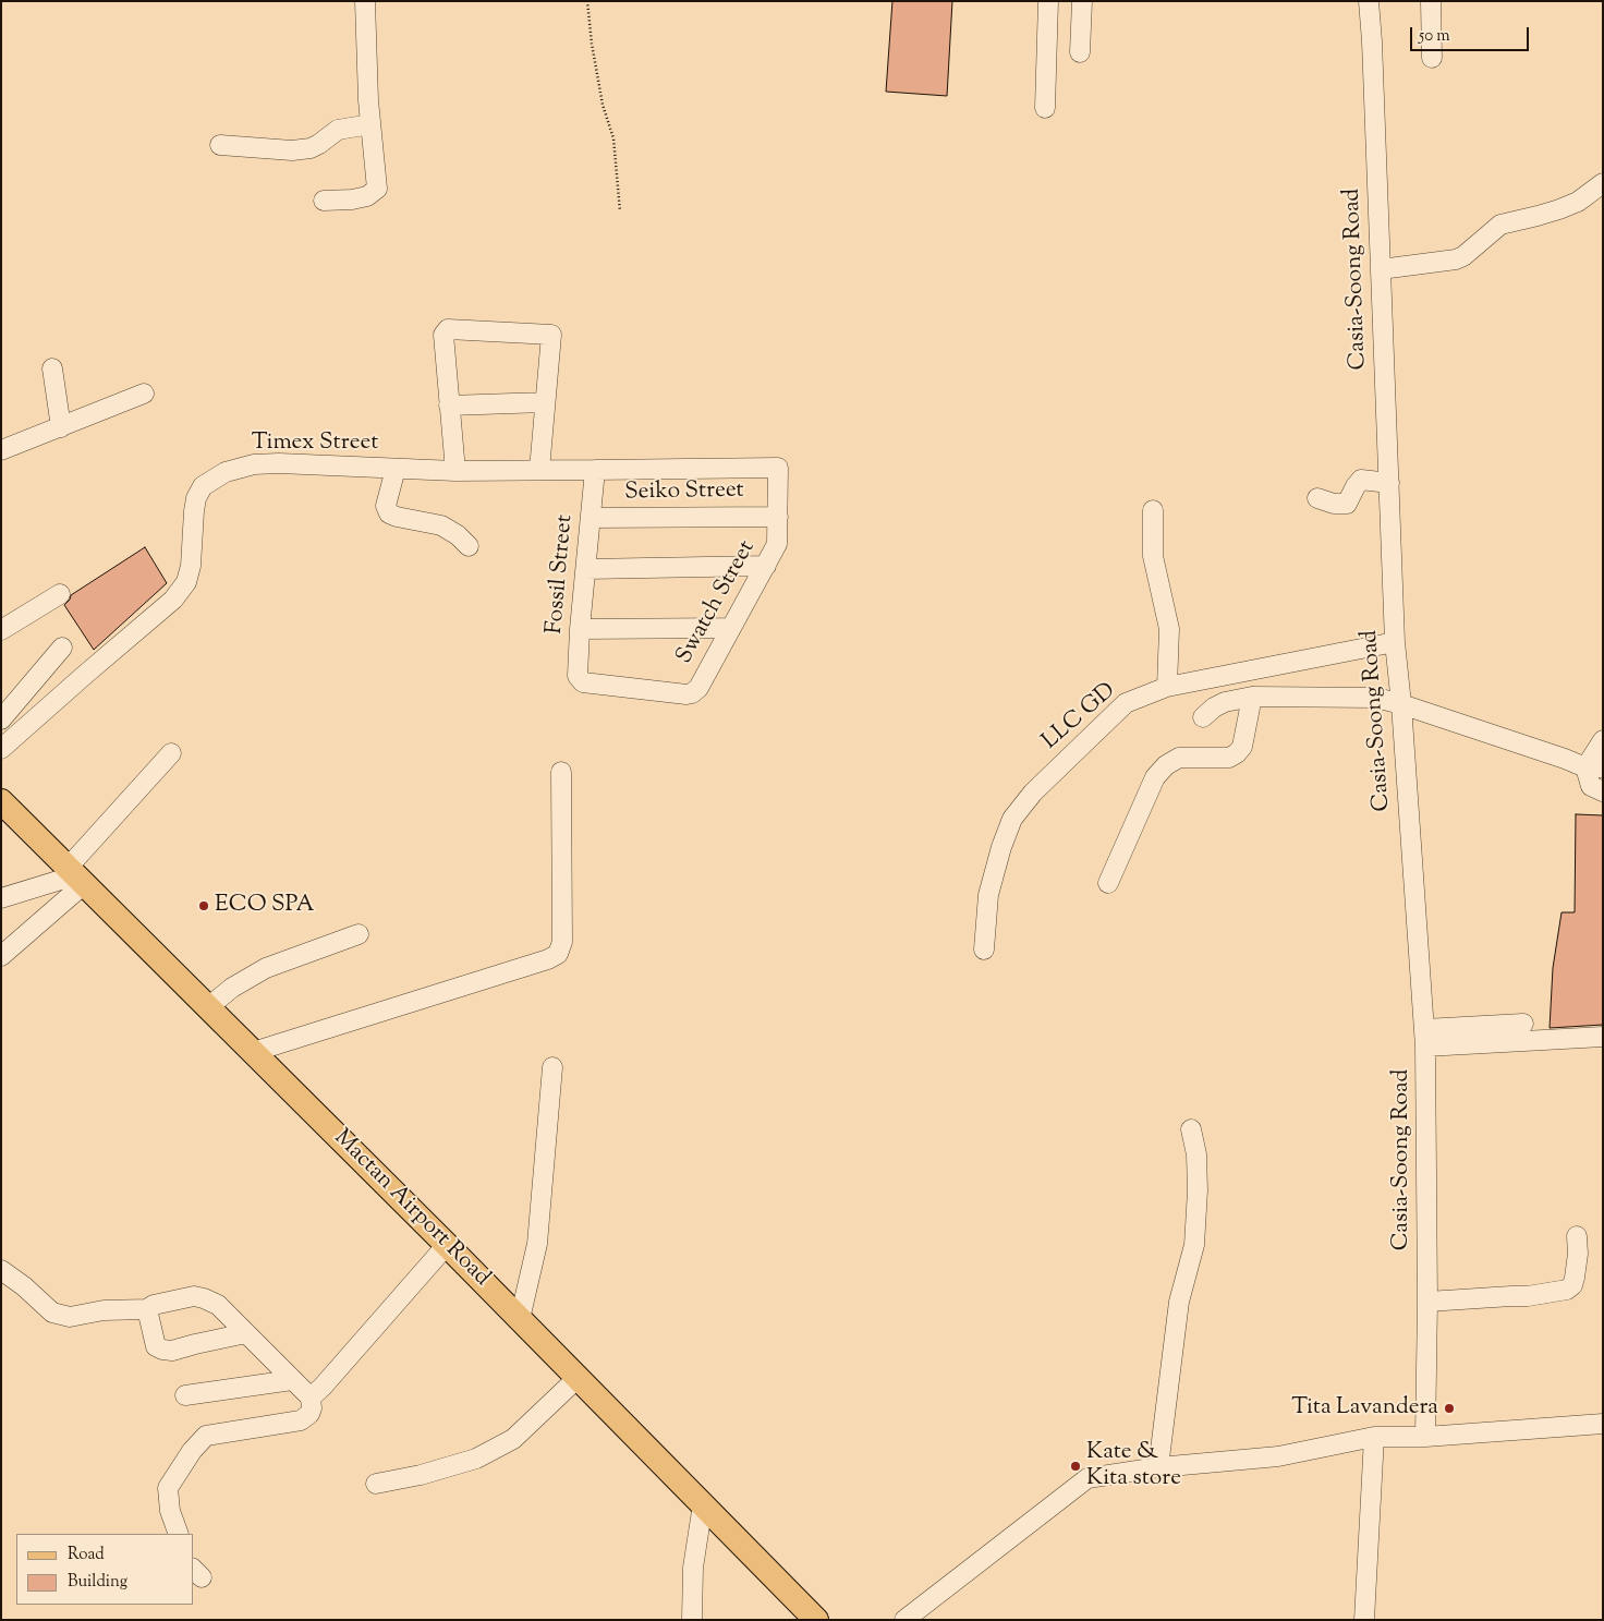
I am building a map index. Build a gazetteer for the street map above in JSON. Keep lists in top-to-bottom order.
{
  "streets": {
    "main road": ["Mactan Airport Road"],
    "street": [
      "Casia-Soong Road",
      "Timex Street",
      "Seiko Street",
      "Fossil Street",
      "Swatch Street",
      "LLC GD"
    ]
  },
  "crossings": [
    ["Casia-Soong Road", "LLC GD"],
    ["Timex Street", "Fossil Street"],
    ["Timex Street", "Swatch Street"],
    ["Seiko Street", "Fossil Street"],
    ["Seiko Street", "Swatch Street"],
    ["Fossil Street", "Swatch Street"]
  ],
  "places": ["ECO SPA", "Tita Lavandera", "Kate & Kita store"],
  "legend": ["Road", "Building"],
  "scale_bar": "50 m"
}
